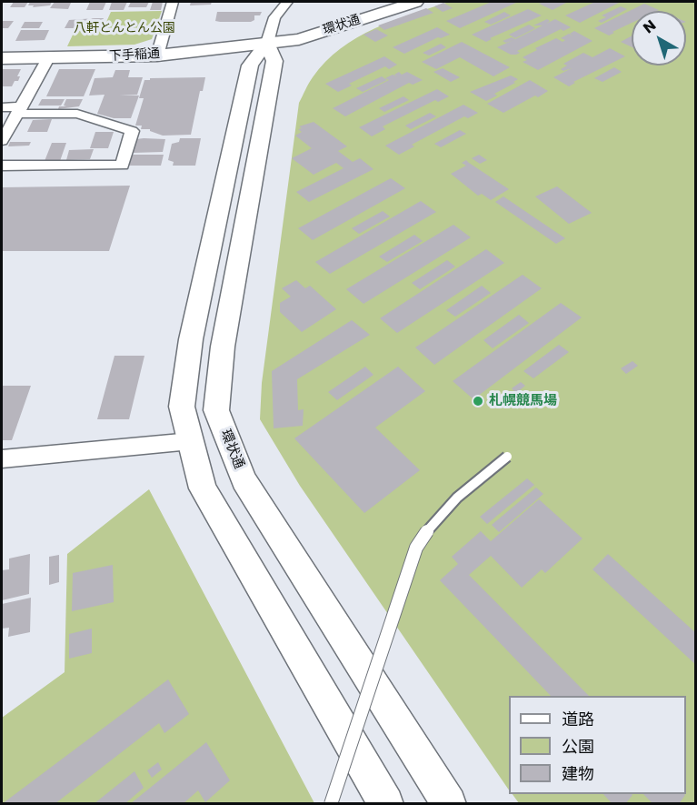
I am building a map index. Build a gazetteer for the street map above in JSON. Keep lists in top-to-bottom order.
{
  "streets": {
    "main road": ["環状通", "下手稲通"]
  },
  "crossings": [
    ["環状通", "下手稲通"]
  ],
  "parks": ["八軒とんとん公園"],
  "places": ["札幌競馬場"],
  "legend": ["道路", "公園", "建物"],
  "north": "top left"
}
